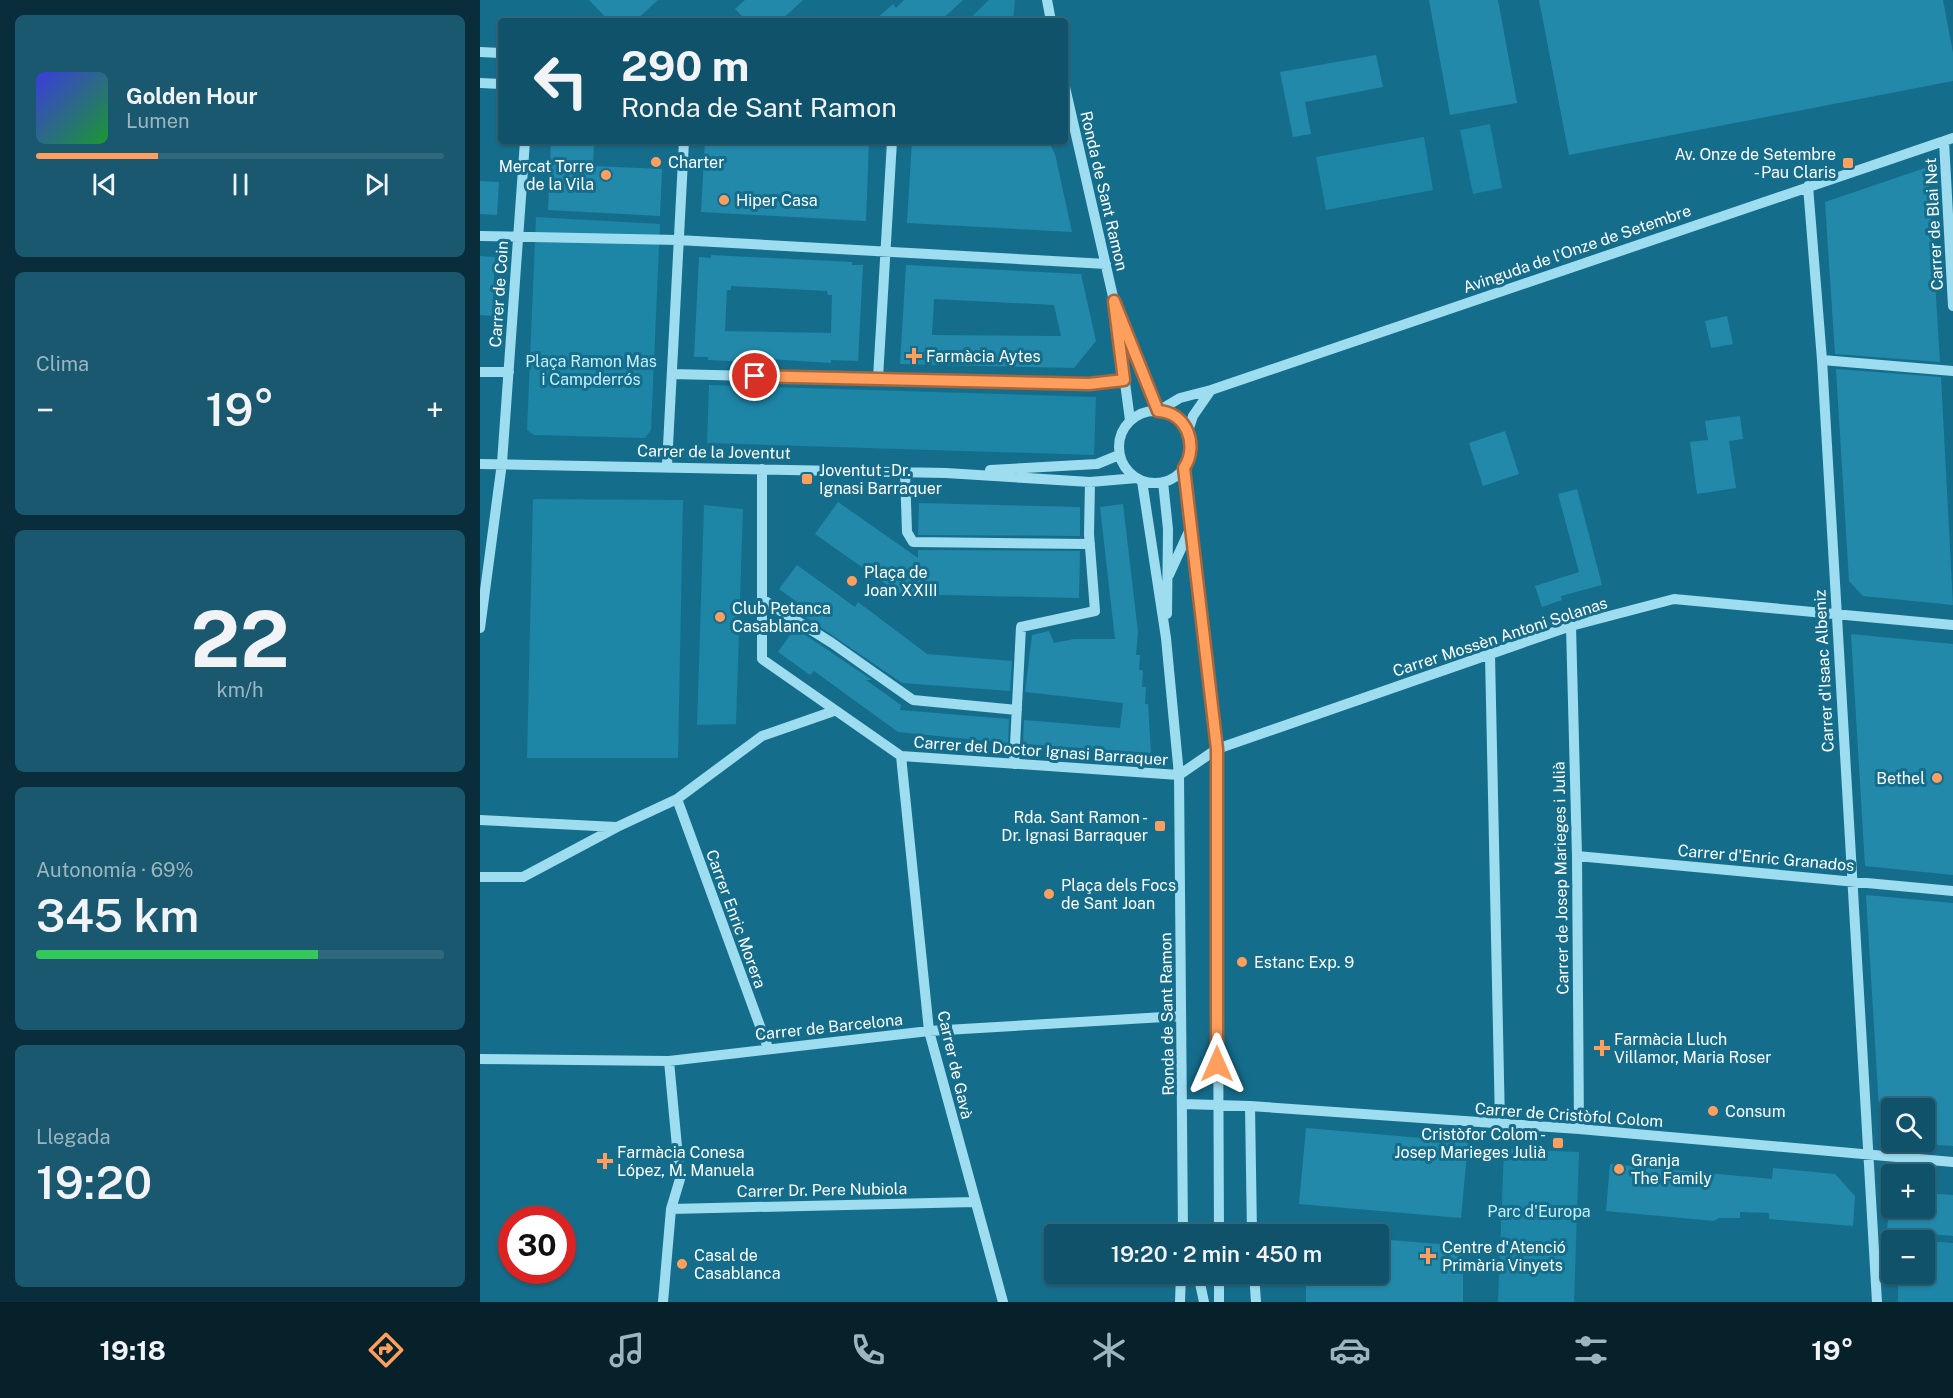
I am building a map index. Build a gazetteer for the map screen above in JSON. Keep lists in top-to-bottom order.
{
  "streets": {
    "street": [
      "Ronda de Sant Ramon",
      "Carrer de Blai Net",
      "Avinguda de l'Onze de Setembre",
      "Carrer de Coin",
      "Carrer de la Joventut",
      "Carrer Mossèn Antoni Solanas",
      "Carrer d'Isaac Albeniz",
      "Carrer del Doctor Ignasi Barraquer",
      "Carrer d'Enric Granados",
      "Carrer de Josep Marieges i Julià",
      "Carrer Enric Morera",
      "Carrer de Barcelona",
      "Carrer de Gavà",
      "Carrer de Cristòfol Colom",
      "Carrer Dr. Pere Nubiola"
    ]
  },
  "crossings": [
    ["Ronda de Sant Ramon", "Avinguda de l'Onze de Setembre"],
    ["Ronda de Sant Ramon", "Carrer de la Joventut"],
    ["Ronda de Sant Ramon", "Carrer Mossèn Antoni Solanas"],
    ["Ronda de Sant Ramon", "Carrer del Doctor Ignasi Barraquer"],
    ["Ronda de Sant Ramon", "Carrer de Barcelona"],
    ["Ronda de Sant Ramon", "Carrer de Cristòfol Colom"],
    ["Carrer de Blai Net", "Avinguda de l'Onze de Setembre"],
    ["Avinguda de l'Onze de Setembre", "Carrer de la Joventut"],
    ["Avinguda de l'Onze de Setembre", "Carrer d'Isaac Albeniz"],
    ["Carrer de Coin", "Carrer de la Joventut"],
    ["Carrer de la Joventut", "Carrer del Doctor Ignasi Barraquer"],
    ["Carrer Mossèn Antoni Solanas", "Carrer d'Isaac Albeniz"],
    ["Carrer Mossèn Antoni Solanas", "Carrer del Doctor Ignasi Barraquer"],
    ["Carrer Mossèn Antoni Solanas", "Carrer de Josep Marieges i Julià"],
    ["Carrer d'Isaac Albeniz", "Carrer d'Enric Granados"],
    ["Carrer d'Isaac Albeniz", "Carrer de Cristòfol Colom"],
    ["Carrer del Doctor Ignasi Barraquer", "Carrer de Gavà"],
    ["Carrer d'Enric Granados", "Carrer de Josep Marieges i Julià"],
    ["Carrer de Josep Marieges i Julià", "Carrer de Cristòfol Colom"],
    ["Carrer Enric Morera", "Carrer de Barcelona"],
    ["Carrer de Barcelona", "Carrer de Gavà"],
    ["Carrer de Gavà", "Carrer Dr. Pere Nubiola"]
  ],
  "parks": ["Plaça Ramon Mas i Campderrós", "Parc d'Europa"],
  "places": {
    "other": [
      "Charter",
      "Mercat Torre de la Vila",
      "Hiper Casa",
      "Plaça de Joan XXIII",
      "Club Petanca Casablanca",
      "Bethel",
      "Plaça dels Focs de Sant Joan",
      "Estanc Exp. 9",
      "Consum",
      "Granja The Family",
      "Casal de Casablanca"
    ],
    "transit": [
      "Av. Onze de Setembre - Pau Claris",
      "Joventut - Dr. Ignasi Barraquer",
      "Rda. Sant Ramon - Dr. Ignasi Barraquer",
      "Cristòfor Colom - Josep Marieges Julià"
    ],
    "health": [
      "Farmàcia Aytes",
      "Farmàcia Lluch Villamor, Maria Roser",
      "Farmàcia Conesa López, M. Manuela",
      "Centre d'Atenció Primària Vinyets"
    ]
  },
  "page": {
    "turn": ["290 m", "Ronda de Sant Ramon"],
    "song": ["Golden Hour", "Lumen"],
    "tile": [
      "Clima",
      ["22", "km/h"],
      ["Autonomía · 69%", "345 km"],
      ["Llegada", "19:20"]
    ],
    "heat": ["−", "19°", "+"],
    "map_buttons": ["+", "−"],
    "limit": "30",
    "trip": "19:20 · 2 min · 450 m",
    "tabs": ["19:18", "19°"]
  }
}
